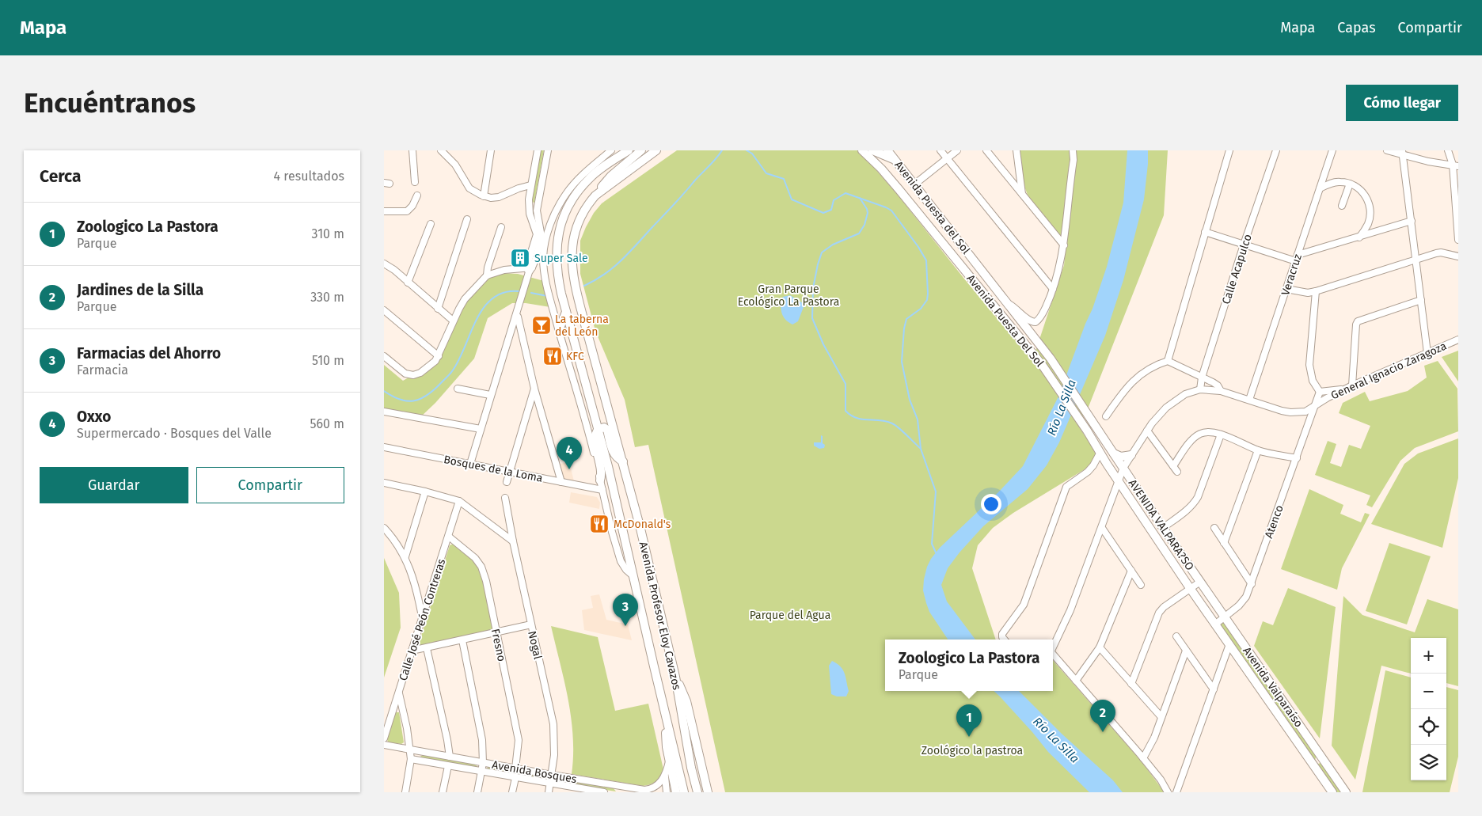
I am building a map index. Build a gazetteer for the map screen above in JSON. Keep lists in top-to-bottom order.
{
  "streets": {
    "main road": [
      "Avenida Puesta del Sol",
      "Avenida Puesta Del Sol",
      "AVENIDA VALPARA?SO",
      "Avenida Profesor Eloy Cavazos",
      "Avenida Valparaíso"
    ],
    "street": [
      "Calle Acapulco",
      "Veracruz",
      "General Ignacio Zaragoza",
      "Bosques de la Loma",
      "Atenco",
      "Calle José Peón Contreras",
      "Fresno",
      "Nogal",
      "Avenida Bosques"
    ]
  },
  "crossings": [
    ["Avenida Puesta del Sol", "Avenida Puesta Del Sol"],
    ["Calle Acapulco", "General Ignacio Zaragoza"],
    ["Veracruz", "General Ignacio Zaragoza"],
    ["Avenida Puesta Del Sol", "AVENIDA VALPARA?SO"],
    ["General Ignacio Zaragoza", "Atenco"],
    ["Atenco", "Avenida Valparaíso"],
    ["AVENIDA VALPARA?SO", "Avenida Valparaíso"],
    ["Calle José Peón Contreras", "Fresno"],
    ["Fresno", "Avenida Bosques"],
    ["Nogal", "Avenida Bosques"]
  ],
  "water": ["Río La Silla"],
  "parks": ["Gran Parque Ecológico La Pastora", "Parque del Agua", "Zoológico la pastroa"],
  "places": {
    "building": ["Super Sale"],
    "bar": ["La taberna del León"],
    "restaurant": ["KFC", "McDonald's"]
  },
  "page": {
    "header": "Mapa",
    "nav": ["Mapa", "Capas", "Compartir"],
    "buttons": [
      "Cómo llegar",
      ["Guardar", "Compartir"]
    ],
    "title": "Encuéntranos",
    "heading": ["Cerca", "4 resultados"],
    "list": [
      {
        "mark": "1",
        "name": "Zoologico La Pastora",
        "note": "Parque",
        "value": "310 m"
      },
      {
        "mark": "2",
        "name": "Jardines de la Silla",
        "note": "Parque",
        "value": "330 m"
      },
      {
        "mark": "3",
        "name": "Farmacias del Ahorro",
        "note": "Farmacia",
        "value": "510 m"
      },
      {
        "mark": "4",
        "name": "Oxxo",
        "note": "Supermercado · Bosques del Valle",
        "value": "560 m"
      }
    ],
    "pins": [
      "4",
      "3",
      "2",
      "1"
    ],
    "map_buttons": ["+", "−"],
    "popup": ["Zoologico La Pastora", "Parque"]
  }
}
